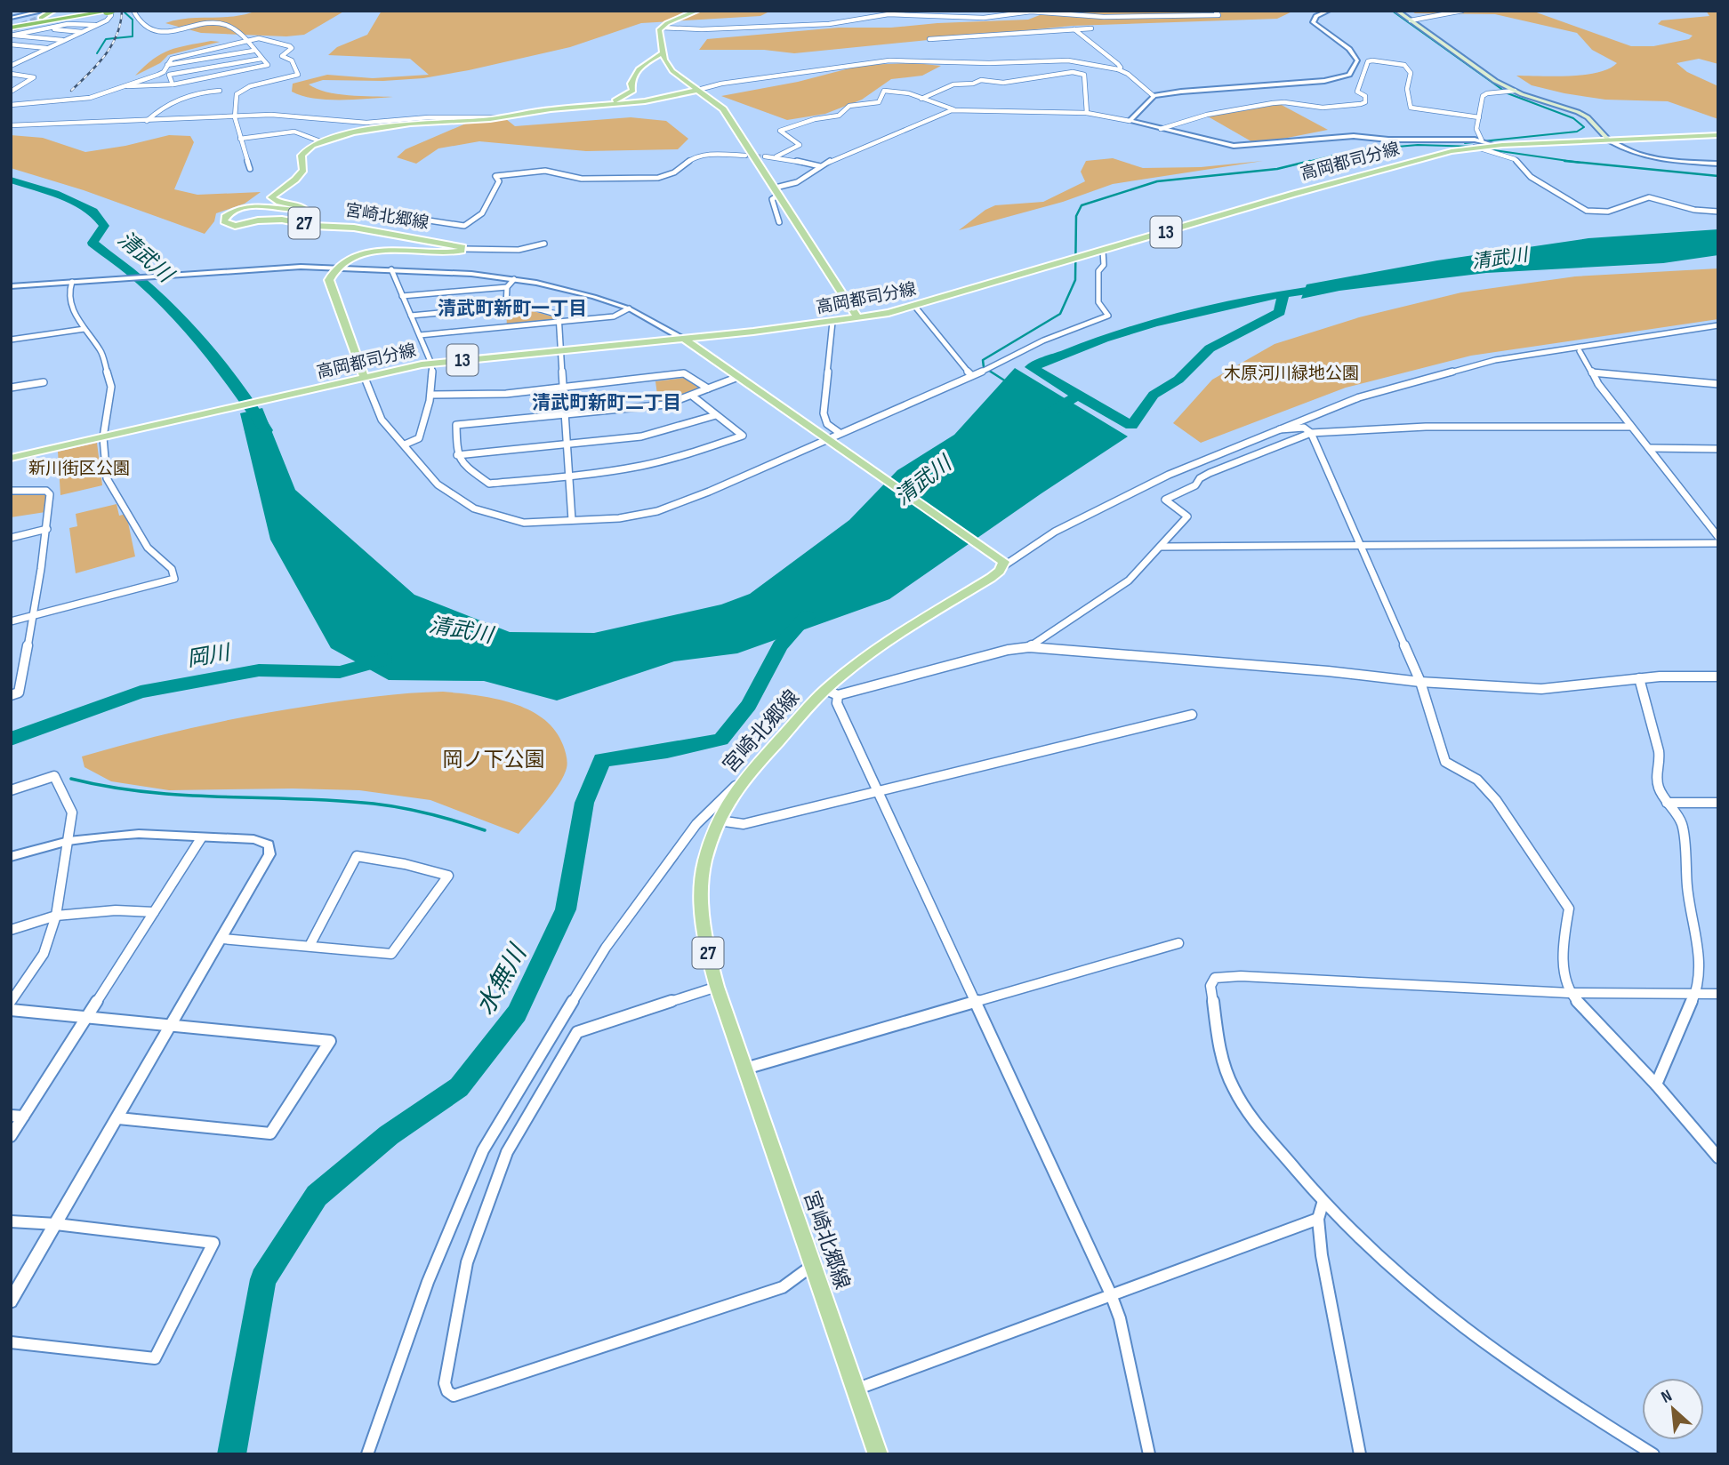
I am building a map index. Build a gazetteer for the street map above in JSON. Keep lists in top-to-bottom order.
{
  "streets": {
    "main road": [
      "高岡都司分線",
      "宮崎北郷線",
      "27",
      "13"
    ]
  },
  "districts": ["清武町新町一丁目", "清武町新町二丁目"],
  "water": ["清武川", "岡川", "水無川"],
  "parks": ["木原河川緑地公園", "新川街区公園", "岡ノ下公園"],
  "north": "top left"
}
